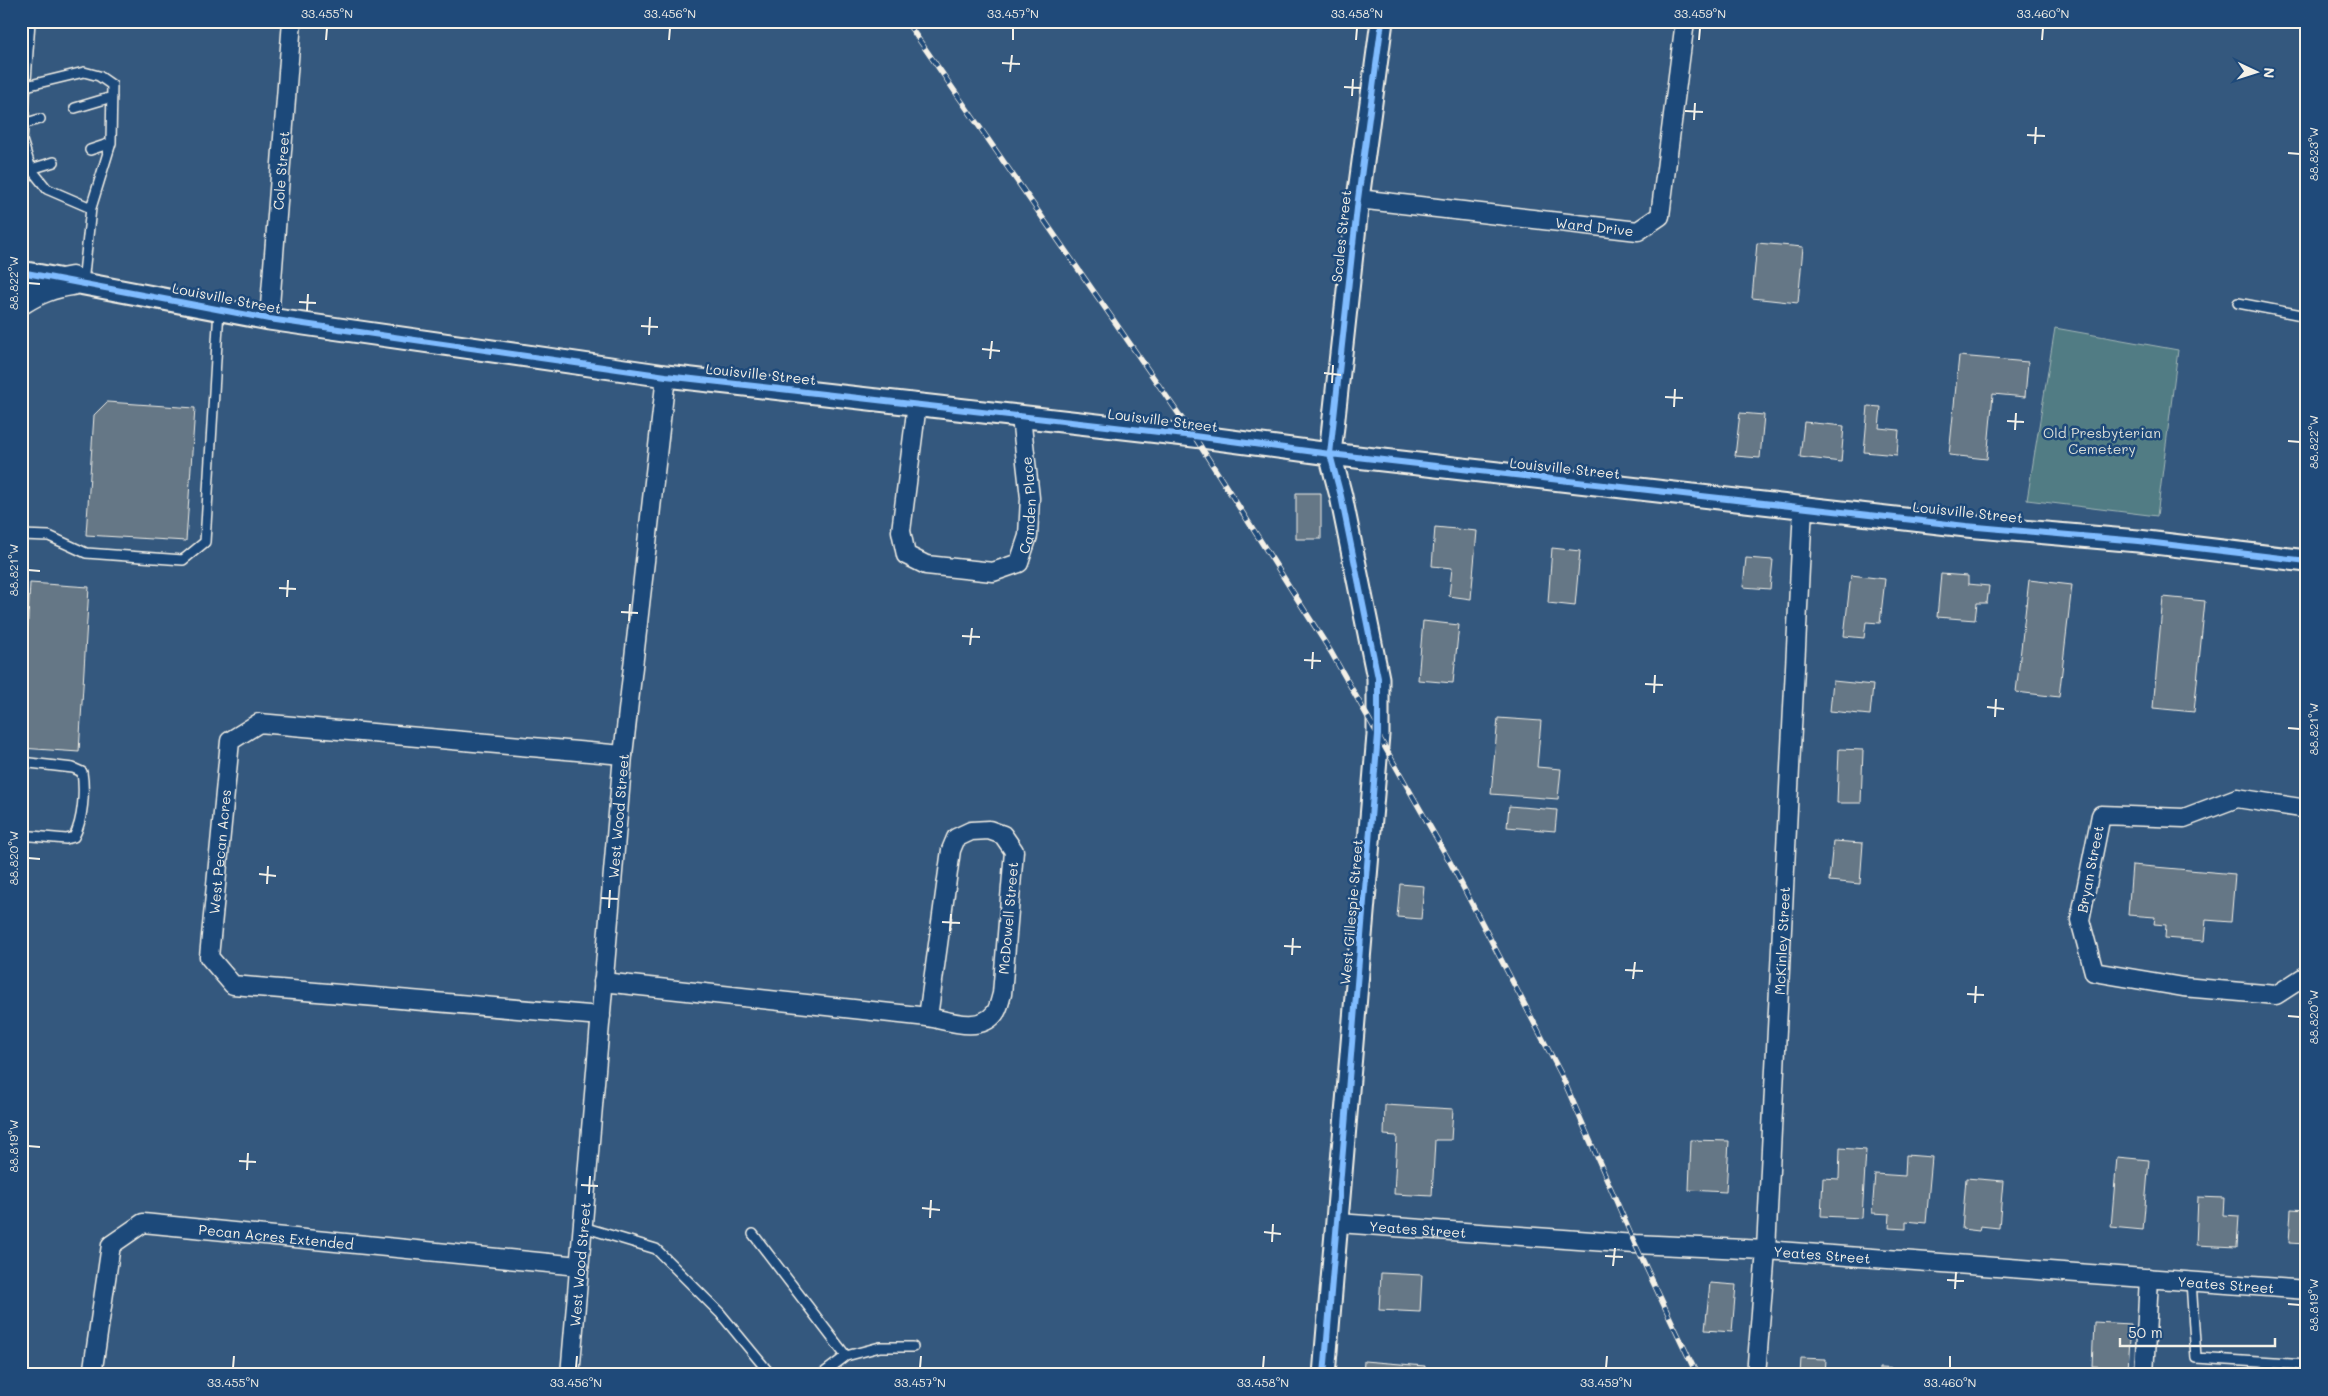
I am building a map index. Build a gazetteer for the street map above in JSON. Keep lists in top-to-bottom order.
{
  "streets": {
    "street": [
      "Cole Street",
      "Ward Drive",
      "Scales Street",
      "Louisville Street",
      "Camden Place",
      "West Wood Street",
      "West Pecan Acres",
      "Bryan Street",
      "West Gillespie Street",
      "McDowell Street",
      "McKinley Street",
      "Yeates Street",
      "Pecan Acres Extended"
    ]
  },
  "crossings": [
    ["Cole Street", "Louisville Street"],
    ["Ward Drive", "Scales Street"],
    ["Scales Street", "Louisville Street"],
    ["Scales Street", "West Gillespie Street"],
    ["Louisville Street", "Camden Place"],
    ["Louisville Street", "West Wood Street"],
    ["Louisville Street", "West Gillespie Street"],
    ["Louisville Street", "McKinley Street"],
    ["West Wood Street", "West Pecan Acres"],
    ["West Wood Street", "McDowell Street"],
    ["West Wood Street", "Pecan Acres Extended"],
    ["West Gillespie Street", "Yeates Street"],
    ["McKinley Street", "Yeates Street"]
  ],
  "parks": ["Old Presbyterian Cemetery"],
  "scale_bar": "50 m",
  "north": "right",
  "coordinates": [
    "33.455°N",
    "33.456°N",
    "33.457°N",
    "33.458°N",
    "33.459°N",
    "33.460°N",
    "88.823°W",
    "88.822°W",
    "88.821°W",
    "88.820°W",
    "88.819°W"
  ]
}
